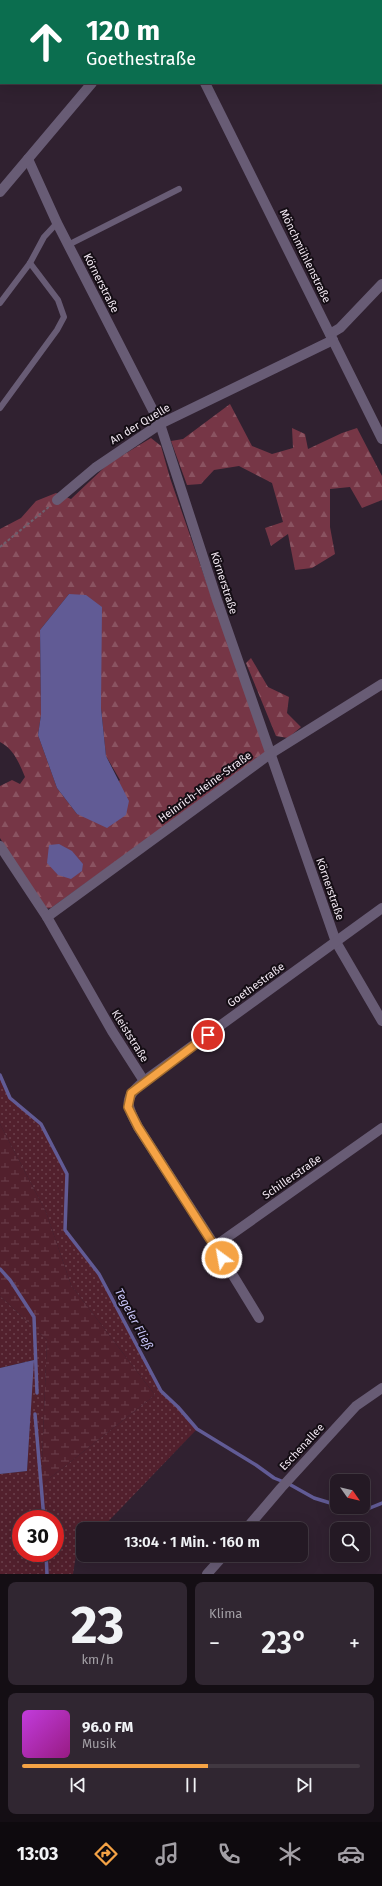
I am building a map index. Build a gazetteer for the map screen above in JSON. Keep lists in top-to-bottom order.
{
  "streets": {
    "street": [
      "Mönchmühlenstraße",
      "Körnerstraße",
      "An der Quelle",
      "Heinrich-Heine-Straße",
      "Goethestraße",
      "Kleiststraße",
      "Schillerstraße",
      "Eschenallee"
    ]
  },
  "crossings": [
    ["Mönchmühlenstraße", "An der Quelle"],
    ["Körnerstraße", "An der Quelle"],
    ["Körnerstraße", "Heinrich-Heine-Straße"],
    ["Körnerstraße", "Goethestraße"],
    ["Heinrich-Heine-Straße", "Kleiststraße"],
    ["Goethestraße", "Kleiststraße"]
  ],
  "water": ["Tegeler Fließ"],
  "north": "bottom right",
  "page": {
    "turn": ["120 m", "Goethestraße"],
    "limit": "30",
    "trip": "13:04 · 1 Min. · 160 m",
    "tile": [
      ["23", "km/h"],
      "Klima"
    ],
    "heat": ["−", "23°", "+"],
    "song": ["96.0 FM", "Musik"],
    "tabs": "13:03"
  }
}
